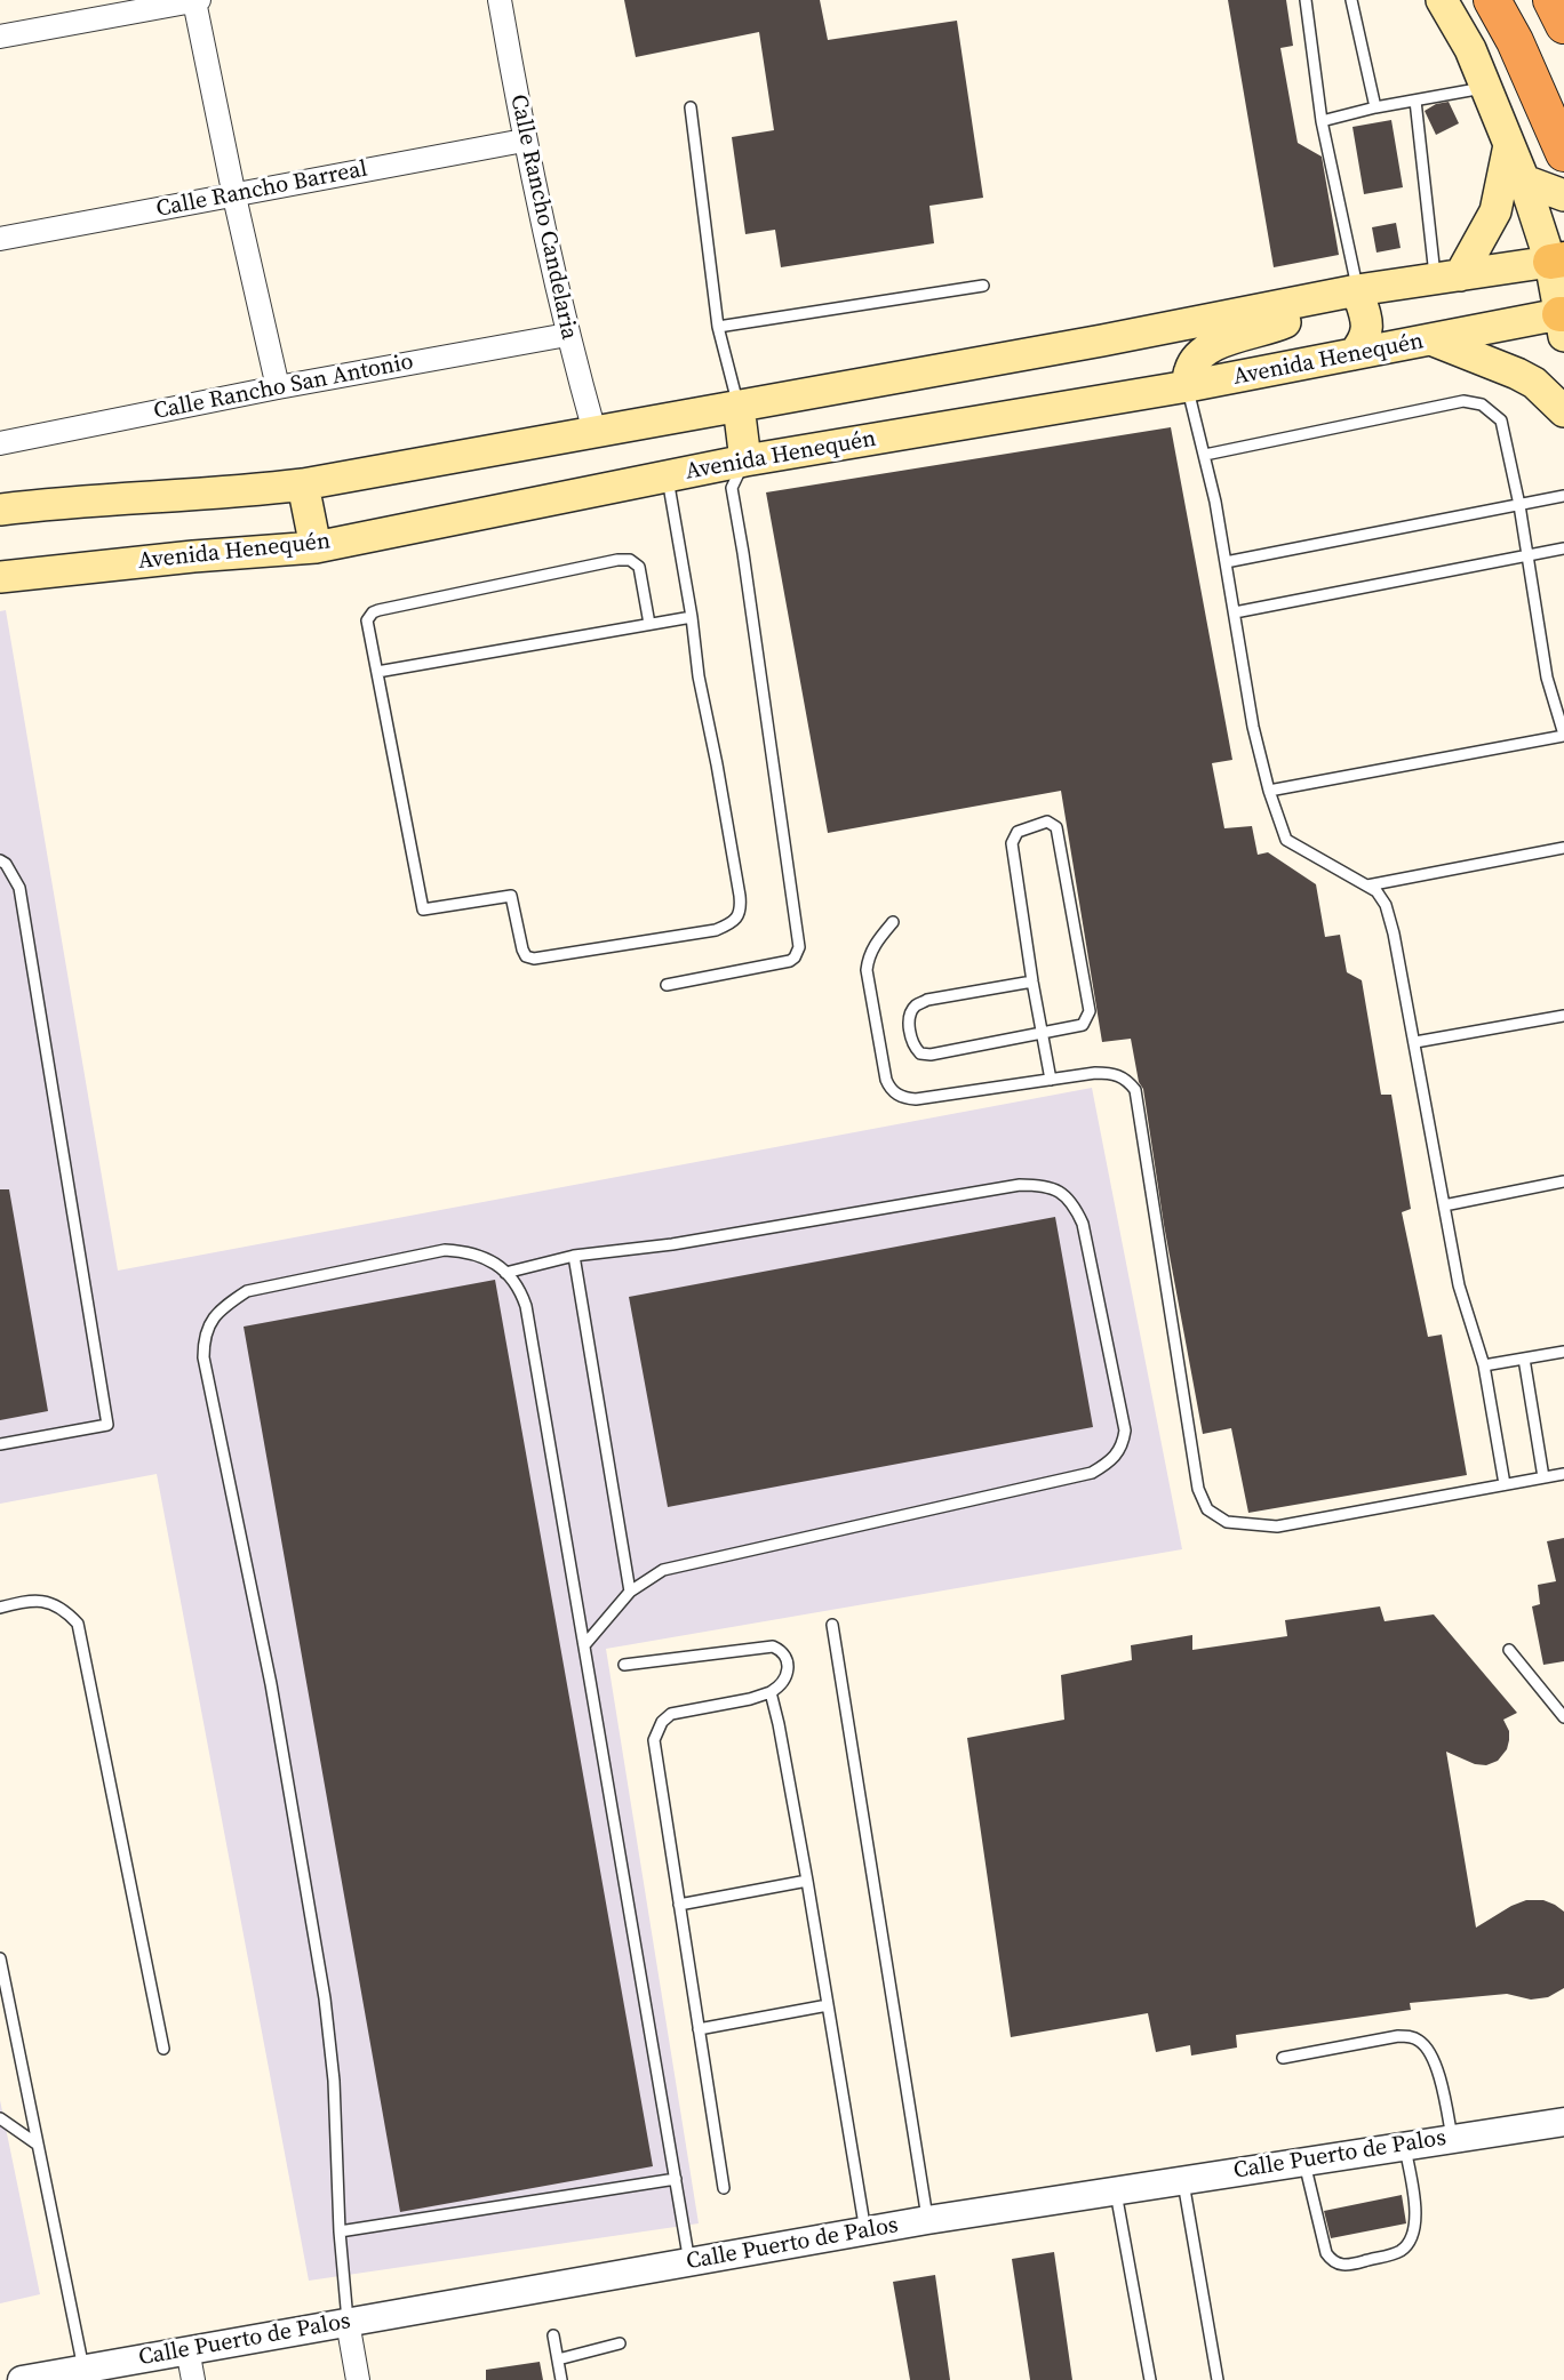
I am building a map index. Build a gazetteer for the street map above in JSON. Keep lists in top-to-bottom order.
{
  "streets": {
    "main road": ["Avenida Henequén"],
    "street": [
      "Calle Rancho Barreal",
      "Calle Rancho Candelaria",
      "Calle Rancho San Antonio",
      "Calle Puerto de Palos"
    ]
  },
  "crossings": [
    ["Calle Rancho Barreal", "Calle Rancho Candelaria"],
    ["Calle Rancho Candelaria", "Calle Rancho San Antonio"]
  ]
}
